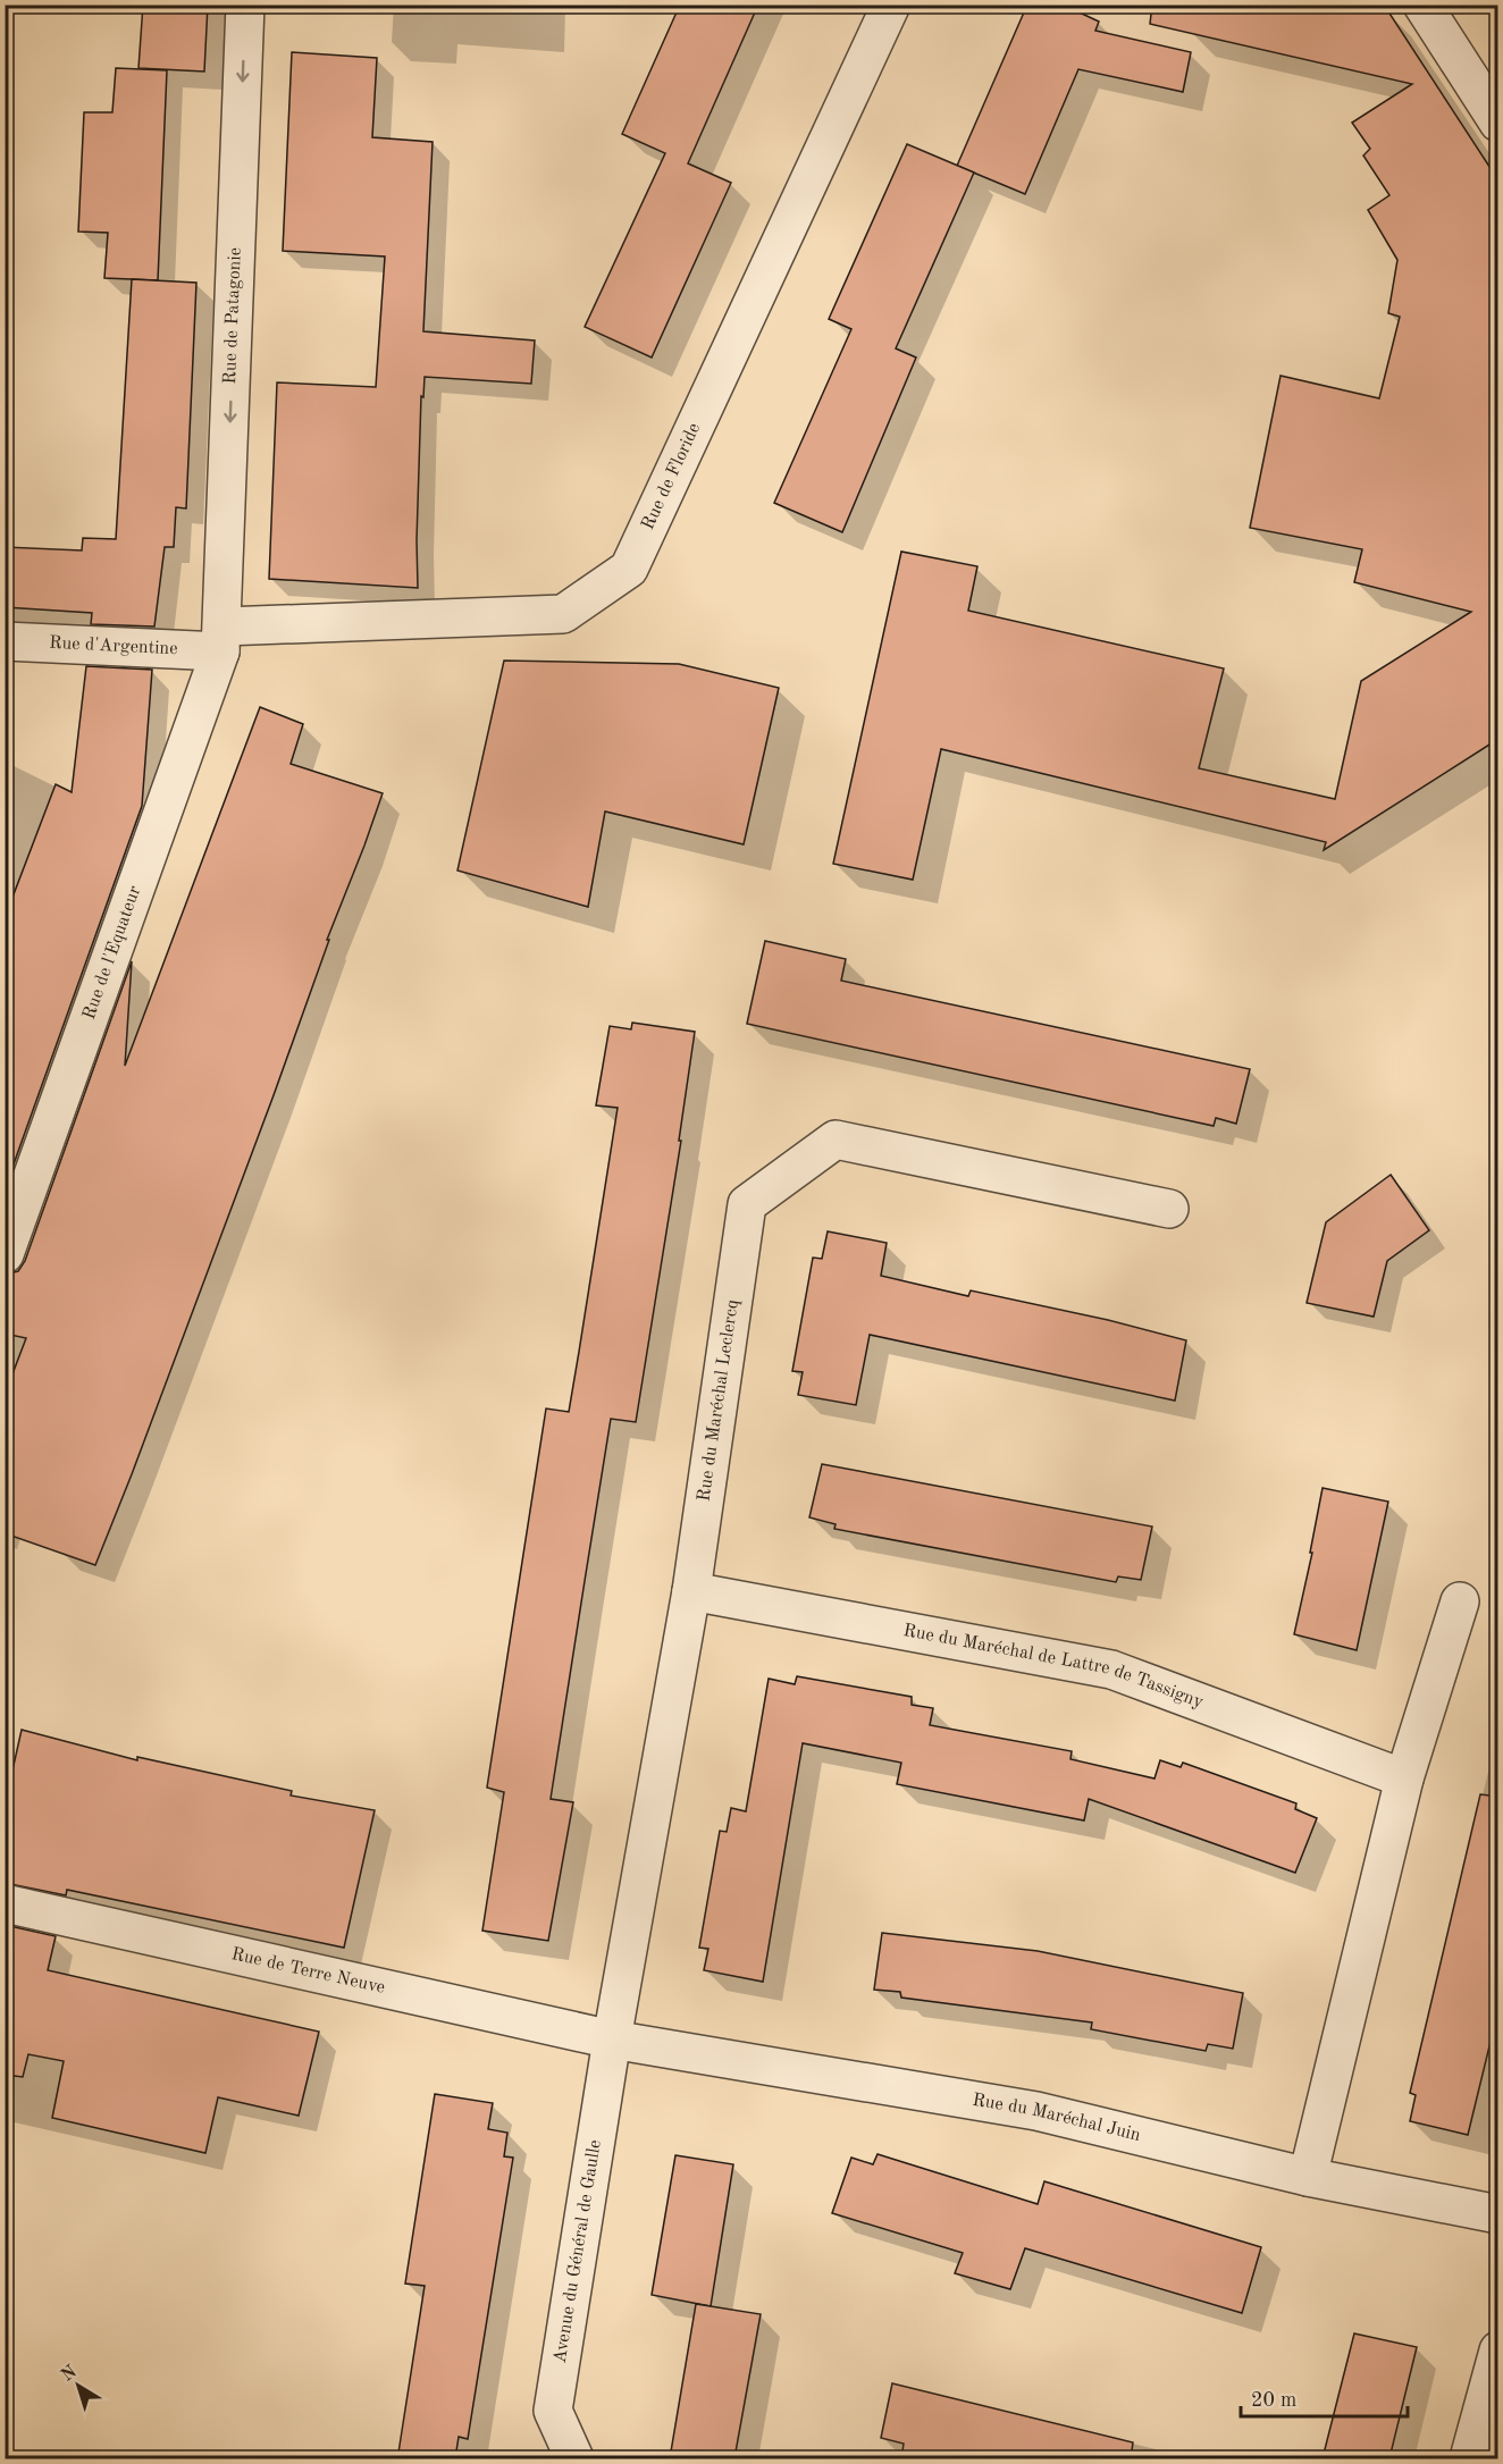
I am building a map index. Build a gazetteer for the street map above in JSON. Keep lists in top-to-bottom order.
{
  "streets": {
    "street": [
      "Rue de Patagonie",
      "Rue de Floride",
      "Rue d'Argentine",
      "Rue de l'Equateur",
      "Rue du Maréchal Leclercq",
      "Rue du Maréchal de Lattre de Tassigny",
      "Rue de Terre Neuve",
      "Rue du Maréchal Juin",
      "Avenue du Général de Gaulle"
    ]
  },
  "crossings": [
    ["Rue de Patagonie", "Rue de Floride"],
    ["Rue de Patagonie", "Rue d'Argentine"],
    ["Rue de Patagonie", "Rue de l'Equateur"],
    ["Rue de Floride", "Rue d'Argentine"],
    ["Rue de Floride", "Rue de l'Equateur"],
    ["Rue d'Argentine", "Rue de l'Equateur"],
    ["Rue du Maréchal Leclercq", "Rue du Maréchal de Lattre de Tassigny"],
    ["Rue du Maréchal Leclercq", "Rue de Terre Neuve"],
    ["Rue du Maréchal Leclercq", "Rue du Maréchal Juin"],
    ["Rue du Maréchal Leclercq", "Avenue du Général de Gaulle"],
    ["Rue de Terre Neuve", "Rue du Maréchal Juin"],
    ["Rue de Terre Neuve", "Avenue du Général de Gaulle"],
    ["Rue du Maréchal Juin", "Avenue du Général de Gaulle"]
  ],
  "one_way": ["Rue de Patagonie"],
  "scale_bar": "20 m",
  "north": "top left"
}
